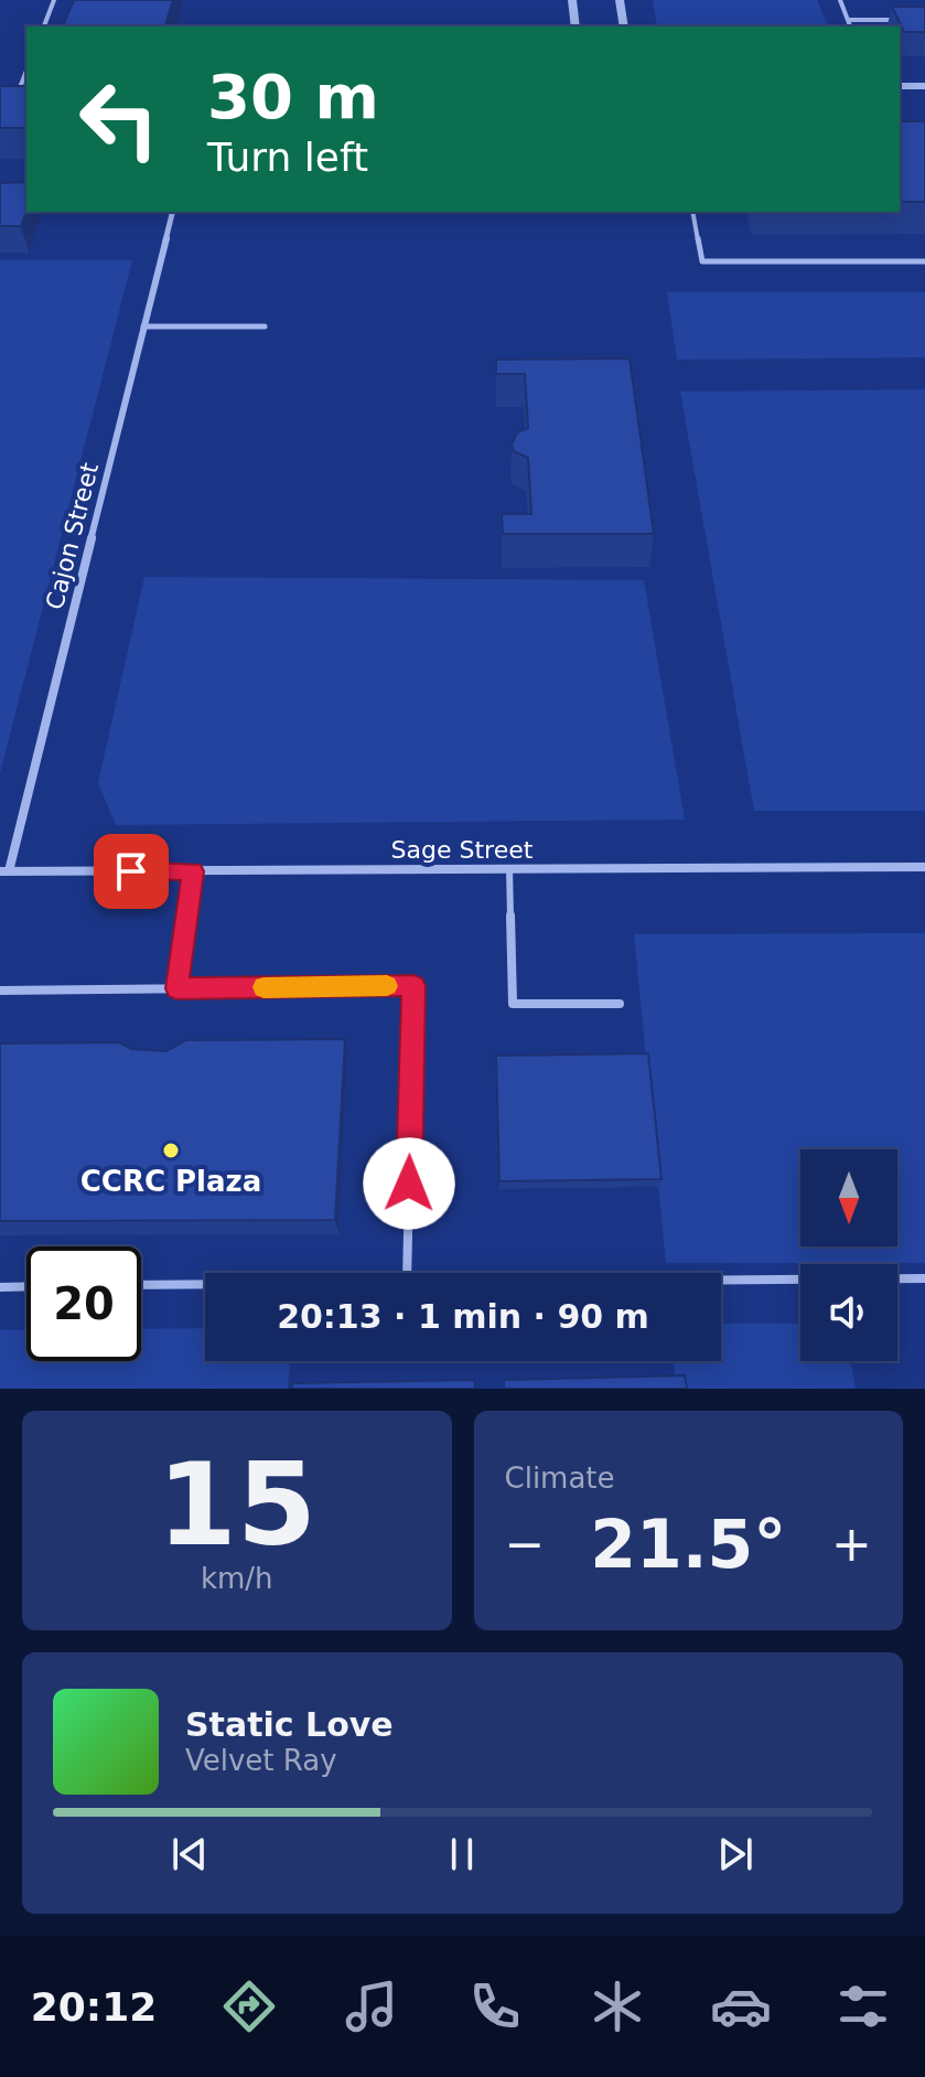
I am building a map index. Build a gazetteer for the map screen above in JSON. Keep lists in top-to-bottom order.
{
  "streets": {
    "street": ["Cajon Street", "Sage Street"]
  },
  "crossings": [
    ["Cajon Street", "Sage Street"]
  ],
  "places": ["CCRC Plaza"],
  "north": "bottom",
  "page": {
    "turn": ["30 m", "Turn left"],
    "limit": "20",
    "trip": "20:13 · 1 min · 90 m",
    "tile": [
      ["15", "km/h"],
      "Climate"
    ],
    "heat": ["−", "21.5°", "+"],
    "song": ["Static Love", "Velvet Ray"],
    "tabs": "20:12"
  }
}
